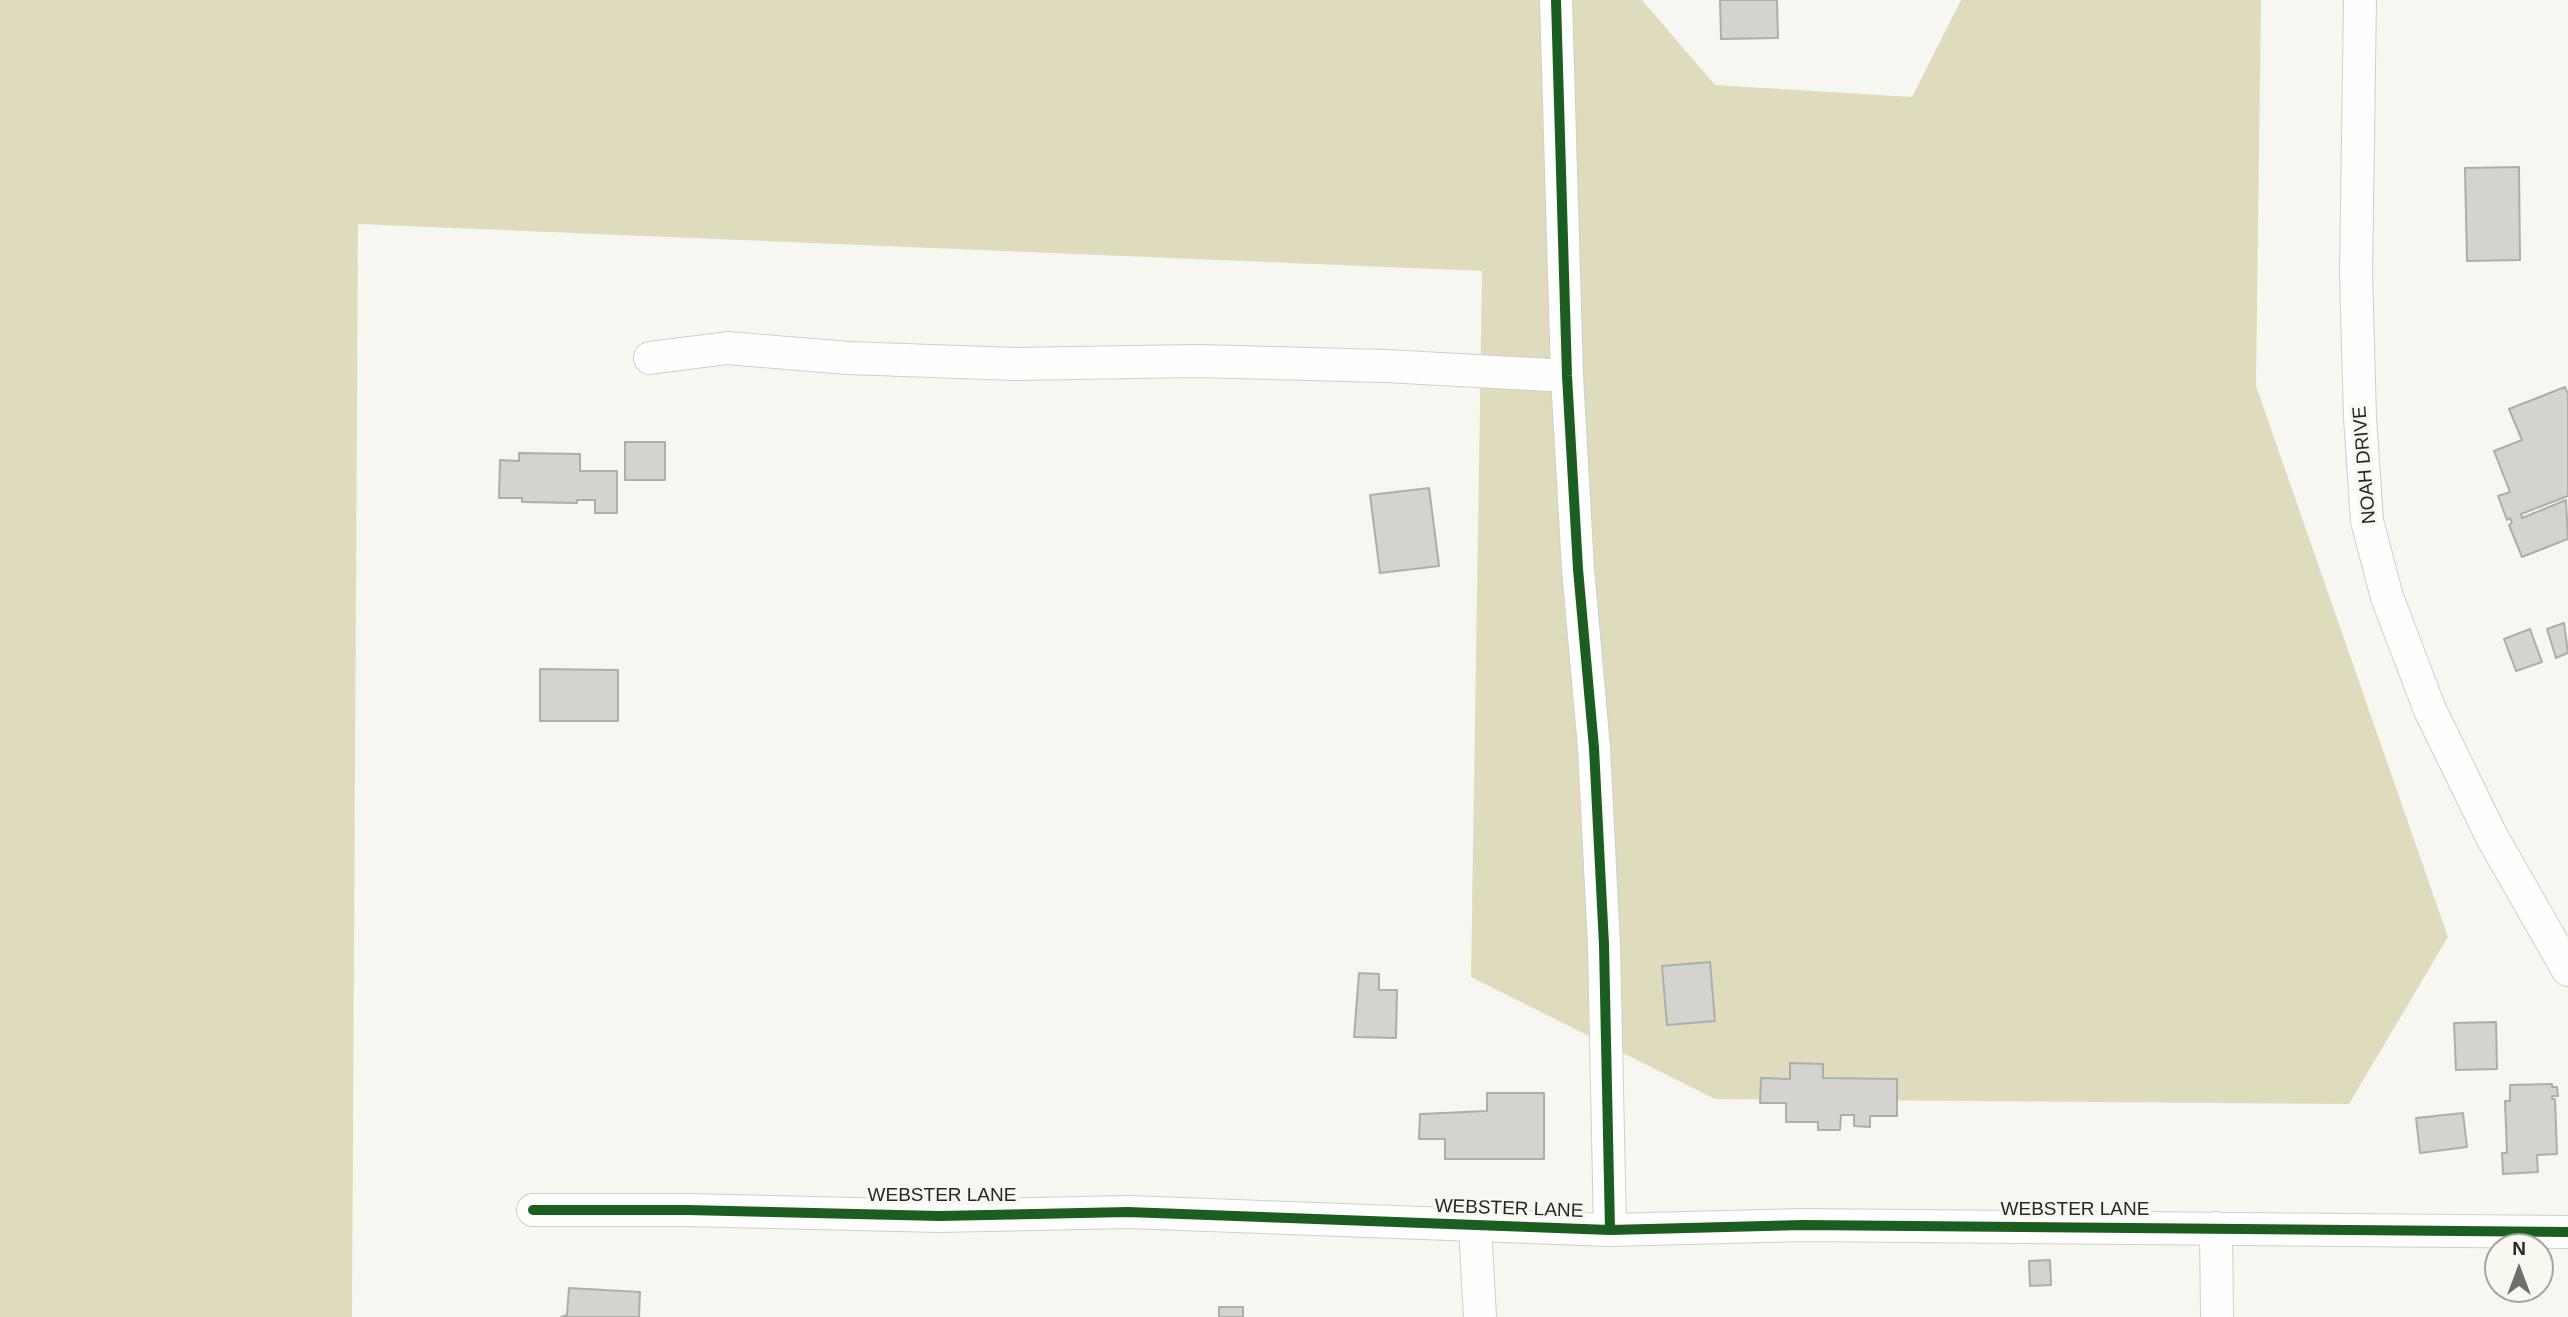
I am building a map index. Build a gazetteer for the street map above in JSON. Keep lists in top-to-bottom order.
{
  "streets": {
    "street": ["NOAH DRIVE", "WEBSTER LANE"]
  },
  "north": "top"
}
